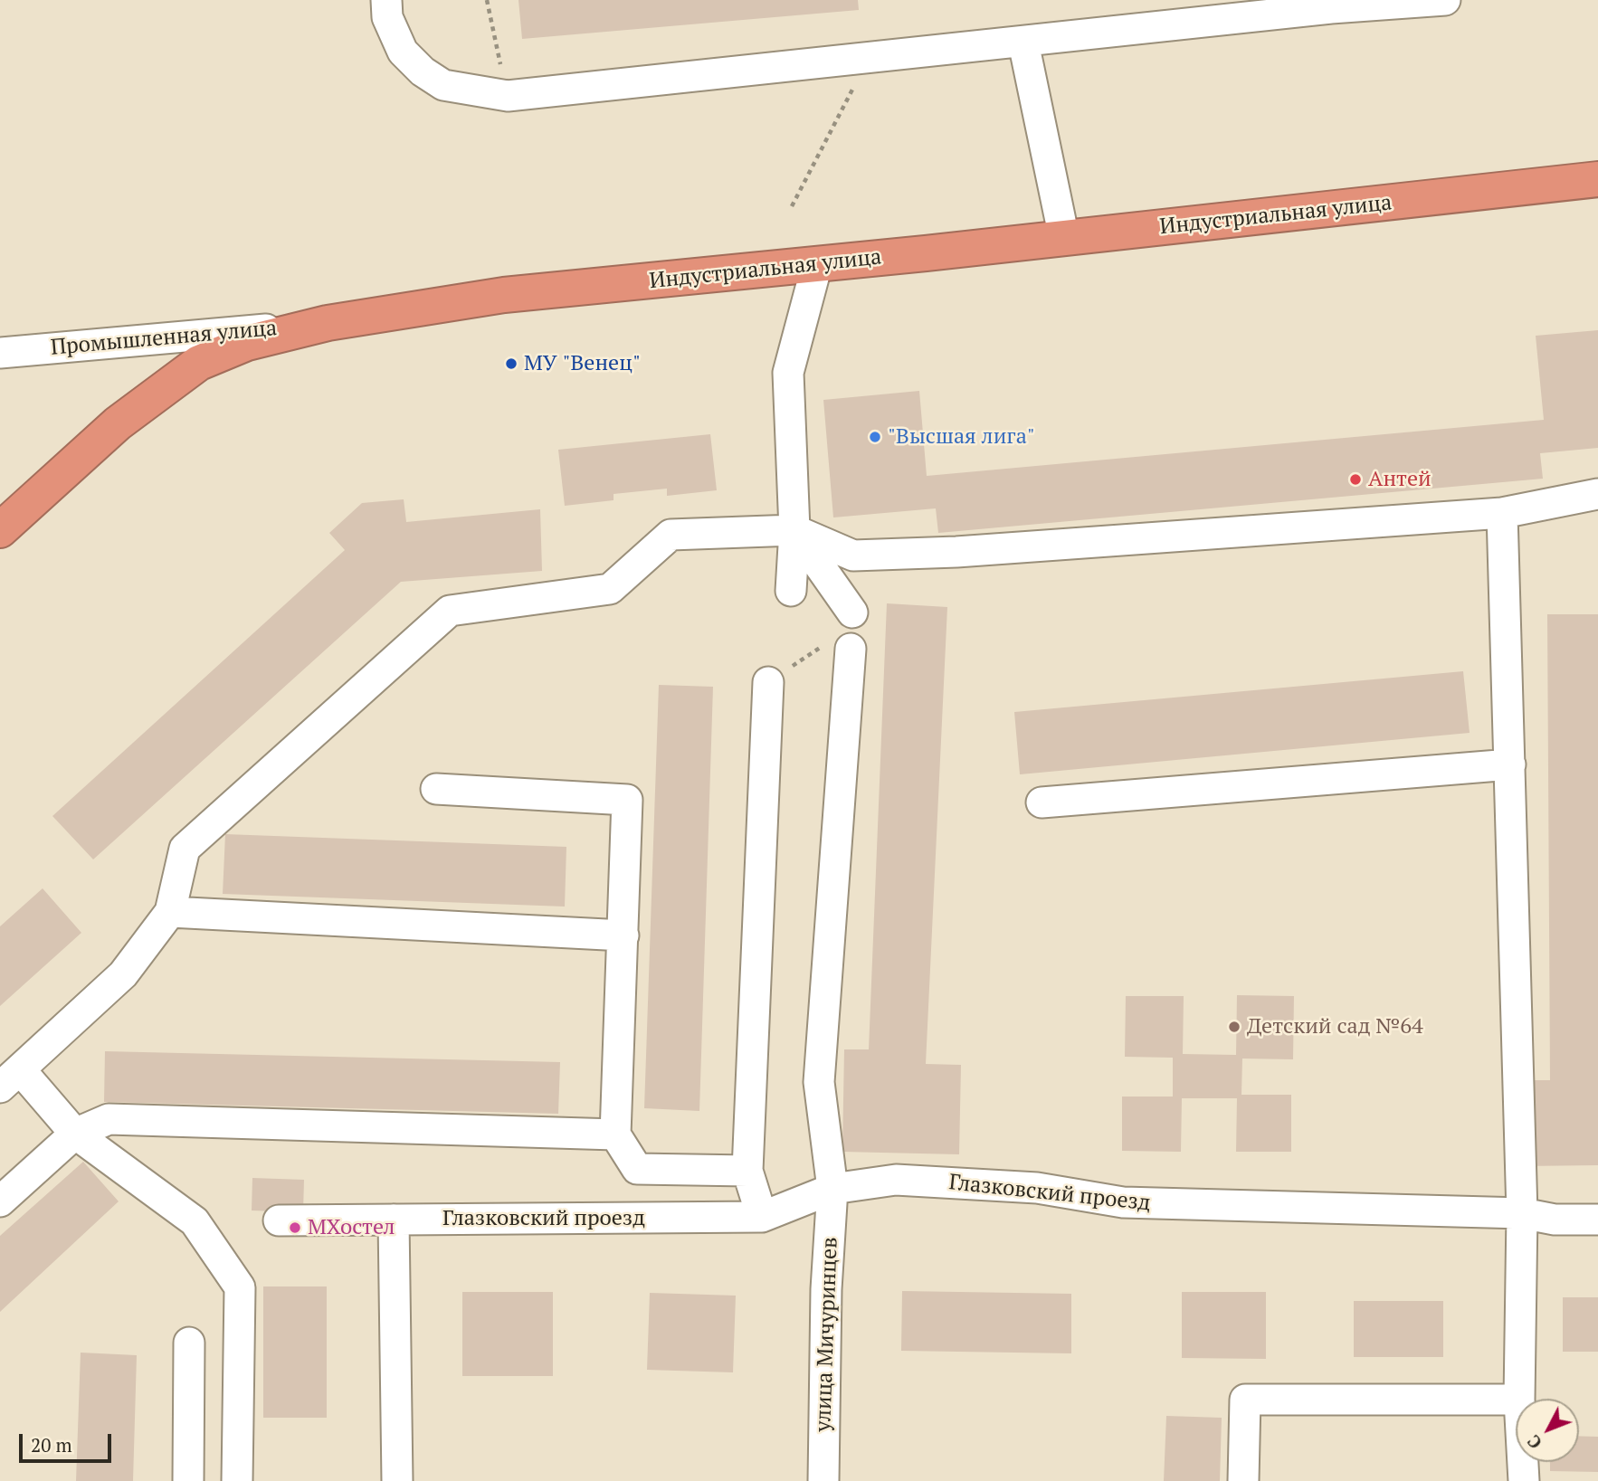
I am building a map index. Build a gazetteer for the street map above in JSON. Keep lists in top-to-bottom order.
{
  "streets": {
    "highway": ["Индустриальная улица"],
    "street": ["Промышленная улица", "Глазковский проезд", "улица Мичуринцев"]
  },
  "crossings": [
    ["Индустриальная улица", "Промышленная улица"],
    ["Глазковский проезд", "улица Мичуринцев"]
  ],
  "places": [
    "МУ \"Венец\"",
    "\"Высшая лига\"",
    "Антей",
    "Детский сад №64",
    "МХостел"
  ],
  "scale_bar": "20 m",
  "north": "bottom left"
}
